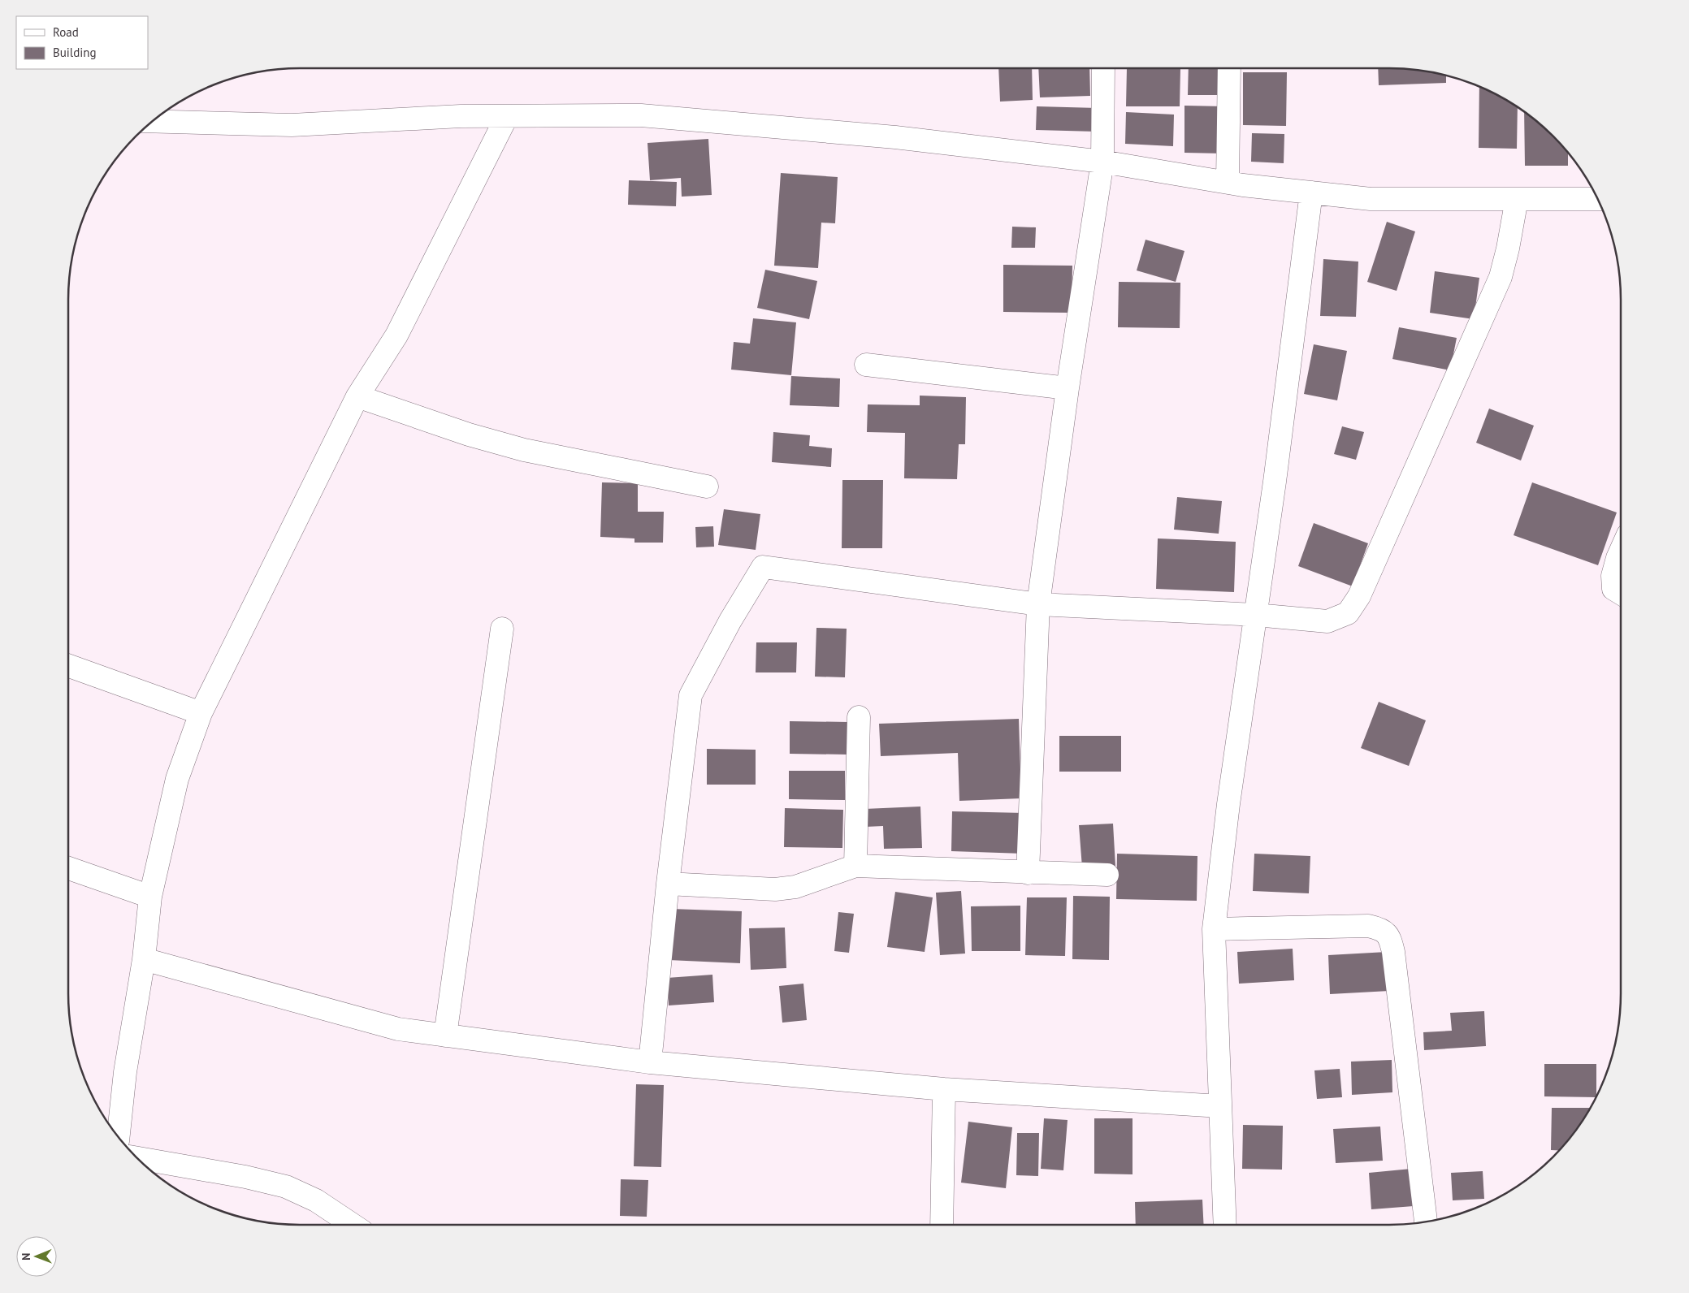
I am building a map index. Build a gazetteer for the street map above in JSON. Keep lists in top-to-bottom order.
{
  "legend": ["Road", "Building"],
  "north": "left"
}
